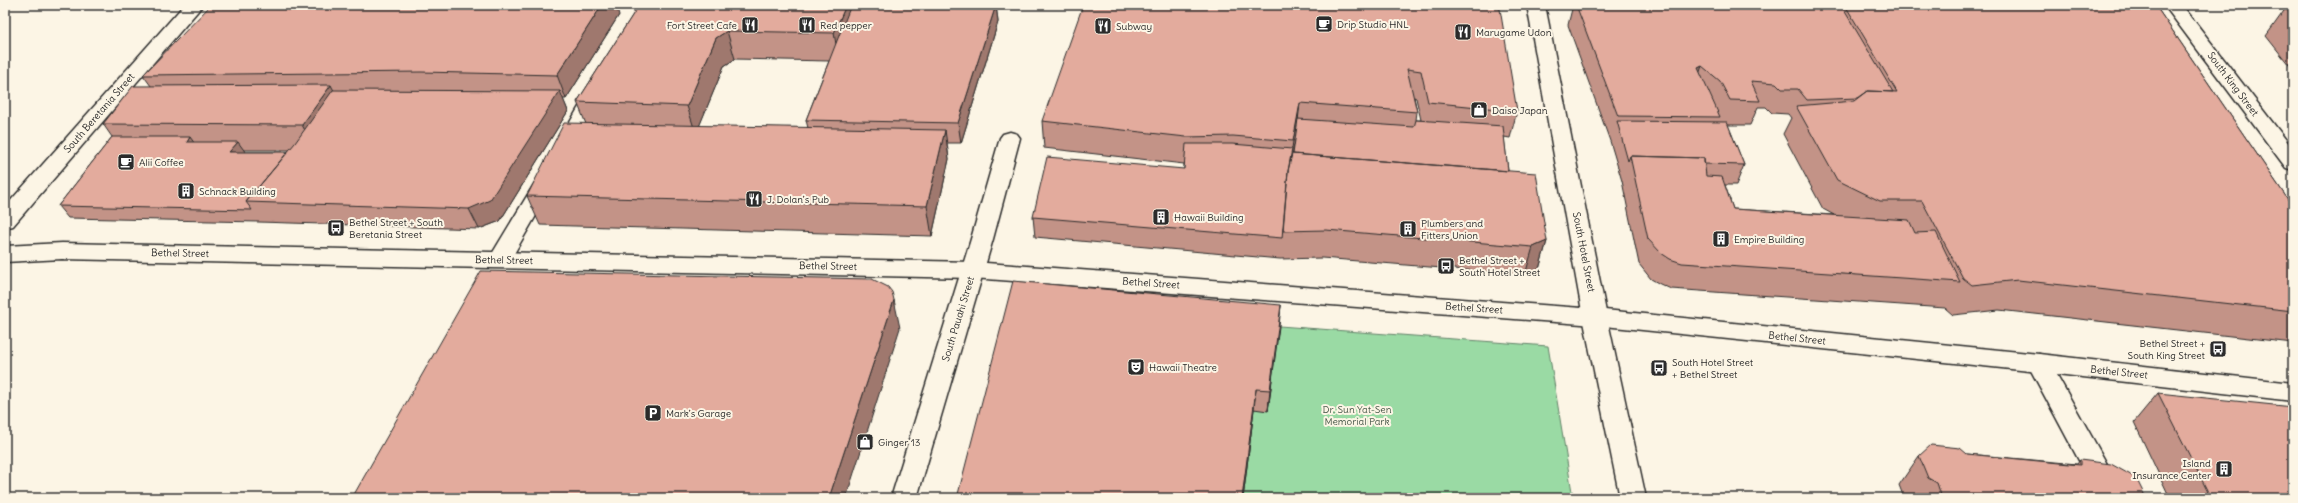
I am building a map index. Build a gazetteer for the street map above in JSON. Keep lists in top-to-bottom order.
{
  "streets": {
    "main road": [
      "South King Street",
      "South Beretania Street",
      "South Hotel Street",
      "Bethel Street",
      "South Pauahi Street"
    ]
  },
  "crossings": [
    ["South Hotel Street", "Bethel Street"],
    ["Bethel Street", "South Pauahi Street"]
  ],
  "parks": ["Dr. Sun Yat-Sen Memorial Park"],
  "places": {
    "cafe": ["Drip Studio HNL", "Alii Coffee"],
    "restaurant": [
      "Fort Street Cafe",
      "Red pepper",
      "Subway",
      "Marugame Udon",
      "J. Dolan's Pub"
    ],
    "shop": ["Daiso Japan", "Ginger 13"],
    "building": [
      "Schnack Building",
      "Hawaii Building",
      "Plumbers and Fitters Union",
      "Empire Building",
      "Island Insurance Center"
    ],
    "bus stop": [
      "Bethel Street + South Beretania Street",
      "Bethel Street + South Hotel Street",
      "Bethel Street + South King Street",
      "South Hotel Street + Bethel Street"
    ],
    "theatre": ["Hawaii Theatre"],
    "parking": ["Mark's Garage"]
  }
}
